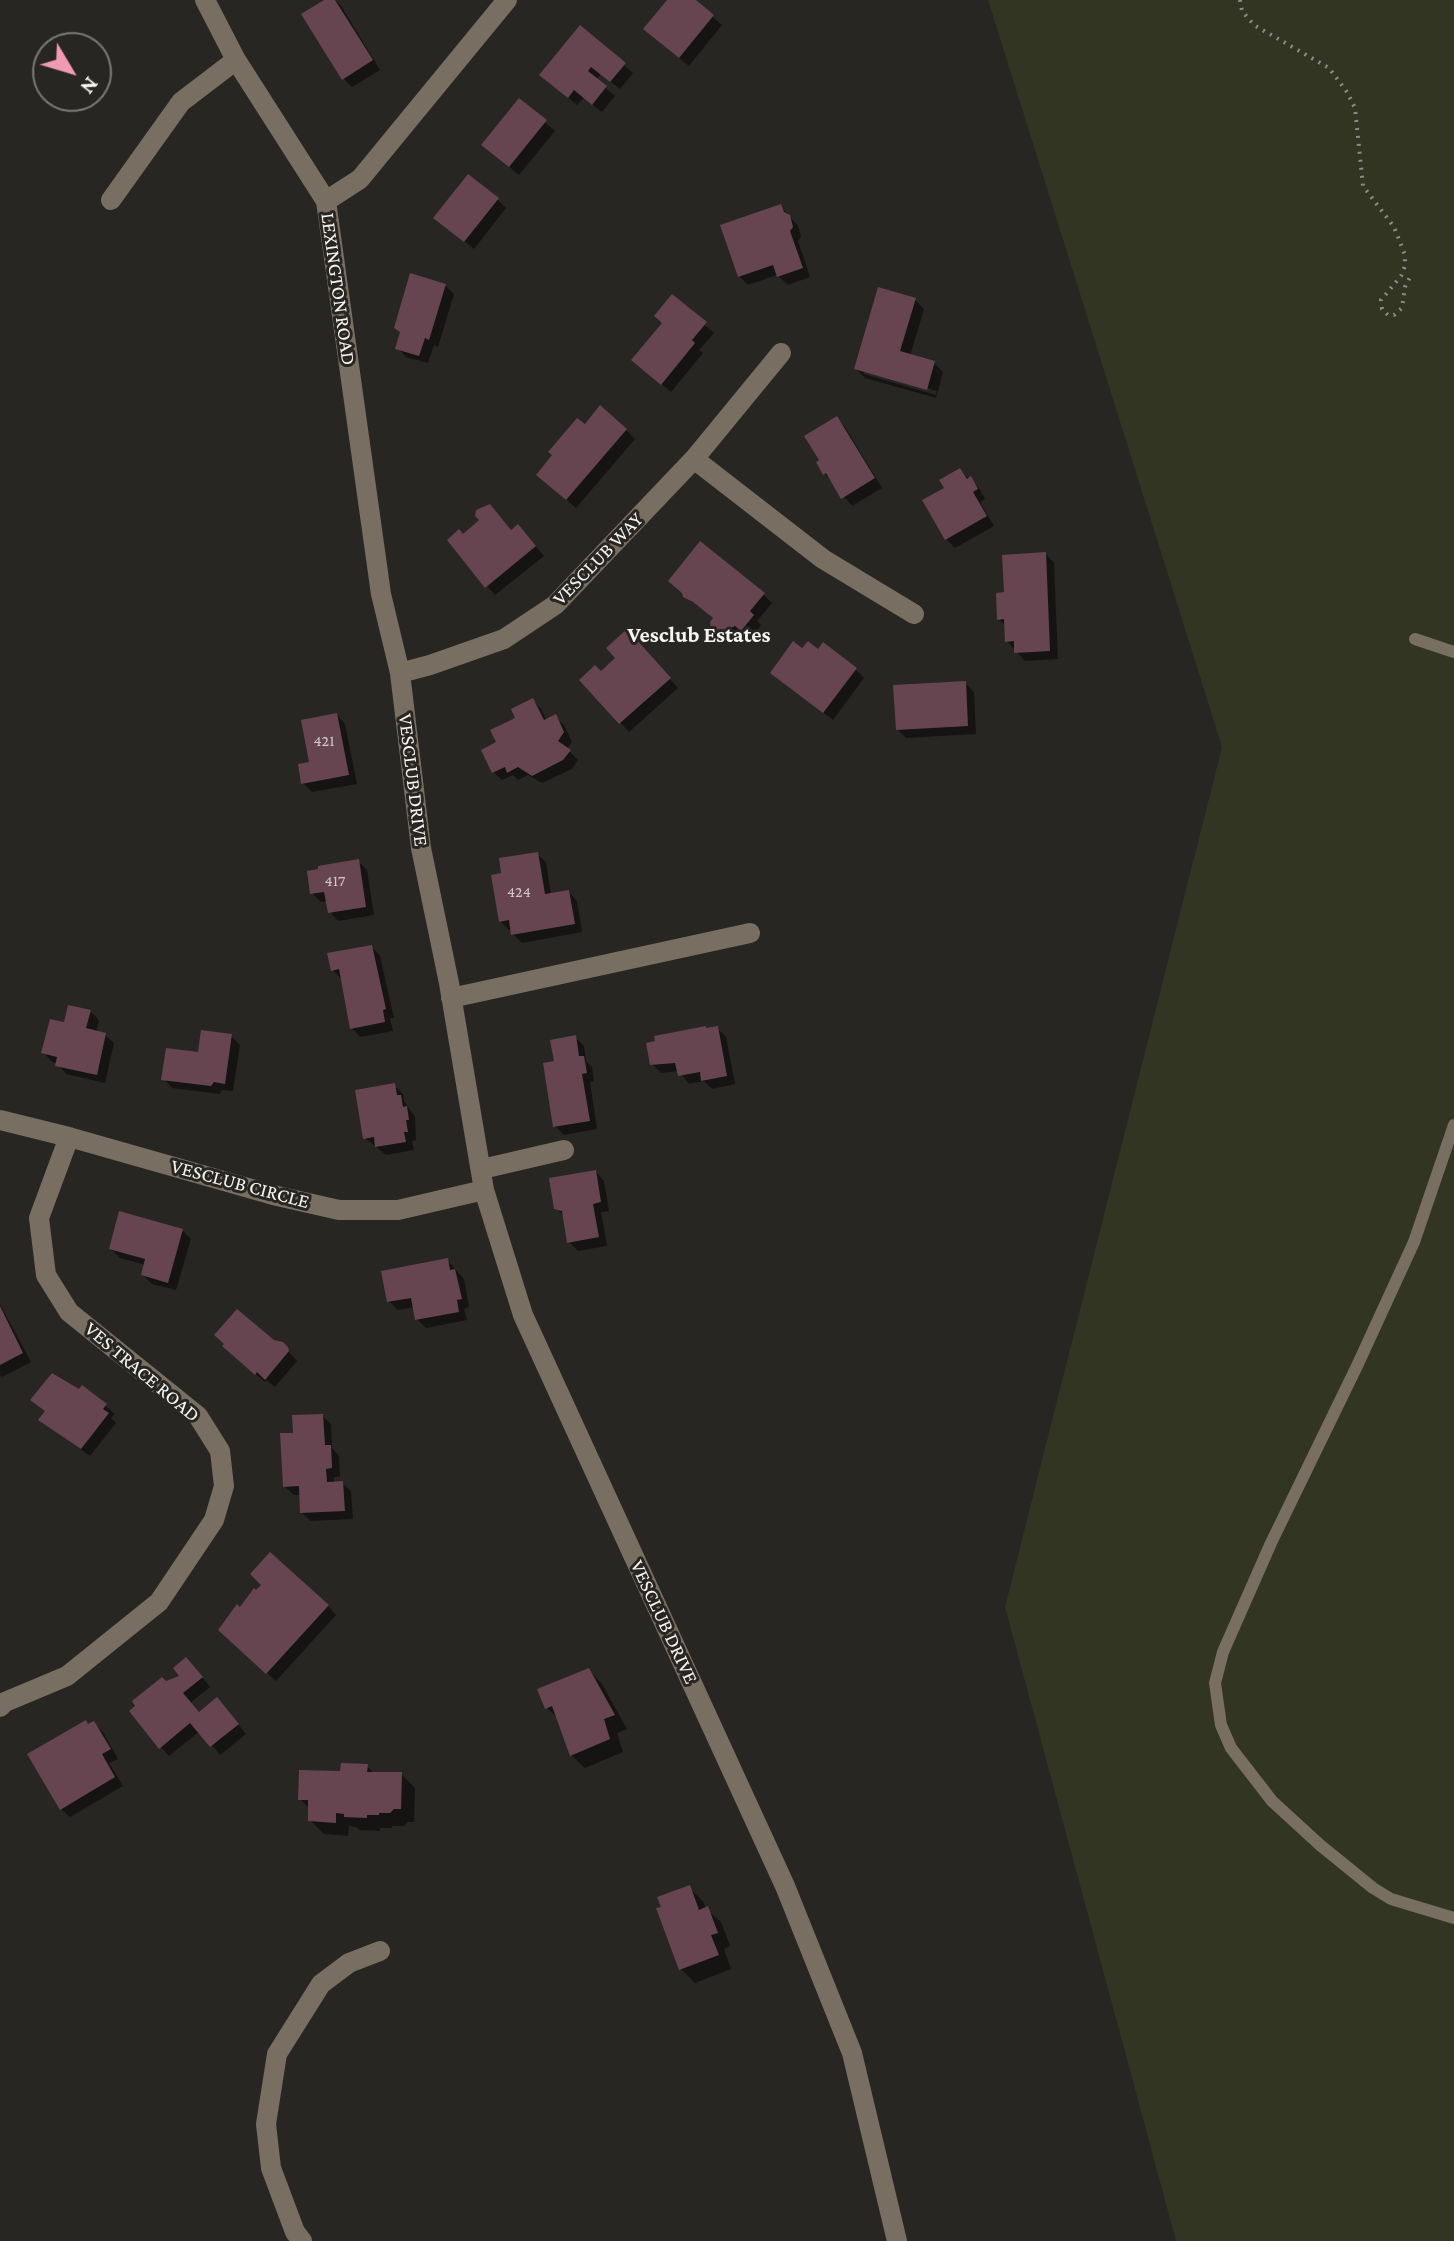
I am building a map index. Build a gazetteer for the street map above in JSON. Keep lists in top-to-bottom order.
{
  "streets": {
    "street": [
      "LEXINGTON ROAD",
      "VESCLUB WAY",
      "VESCLUB DRIVE",
      "VESCLUB CIRCLE",
      "VES TRACE ROAD"
    ]
  },
  "crossings": [
    ["LEXINGTON ROAD", "VESCLUB DRIVE"],
    ["VESCLUB WAY", "VESCLUB DRIVE"],
    ["VESCLUB DRIVE", "VESCLUB CIRCLE"],
    ["VESCLUB CIRCLE", "VES TRACE ROAD"]
  ],
  "districts": ["Vesclub Estates"],
  "house_numbers": ["421", "417", "424"],
  "north": "bottom right"
}
